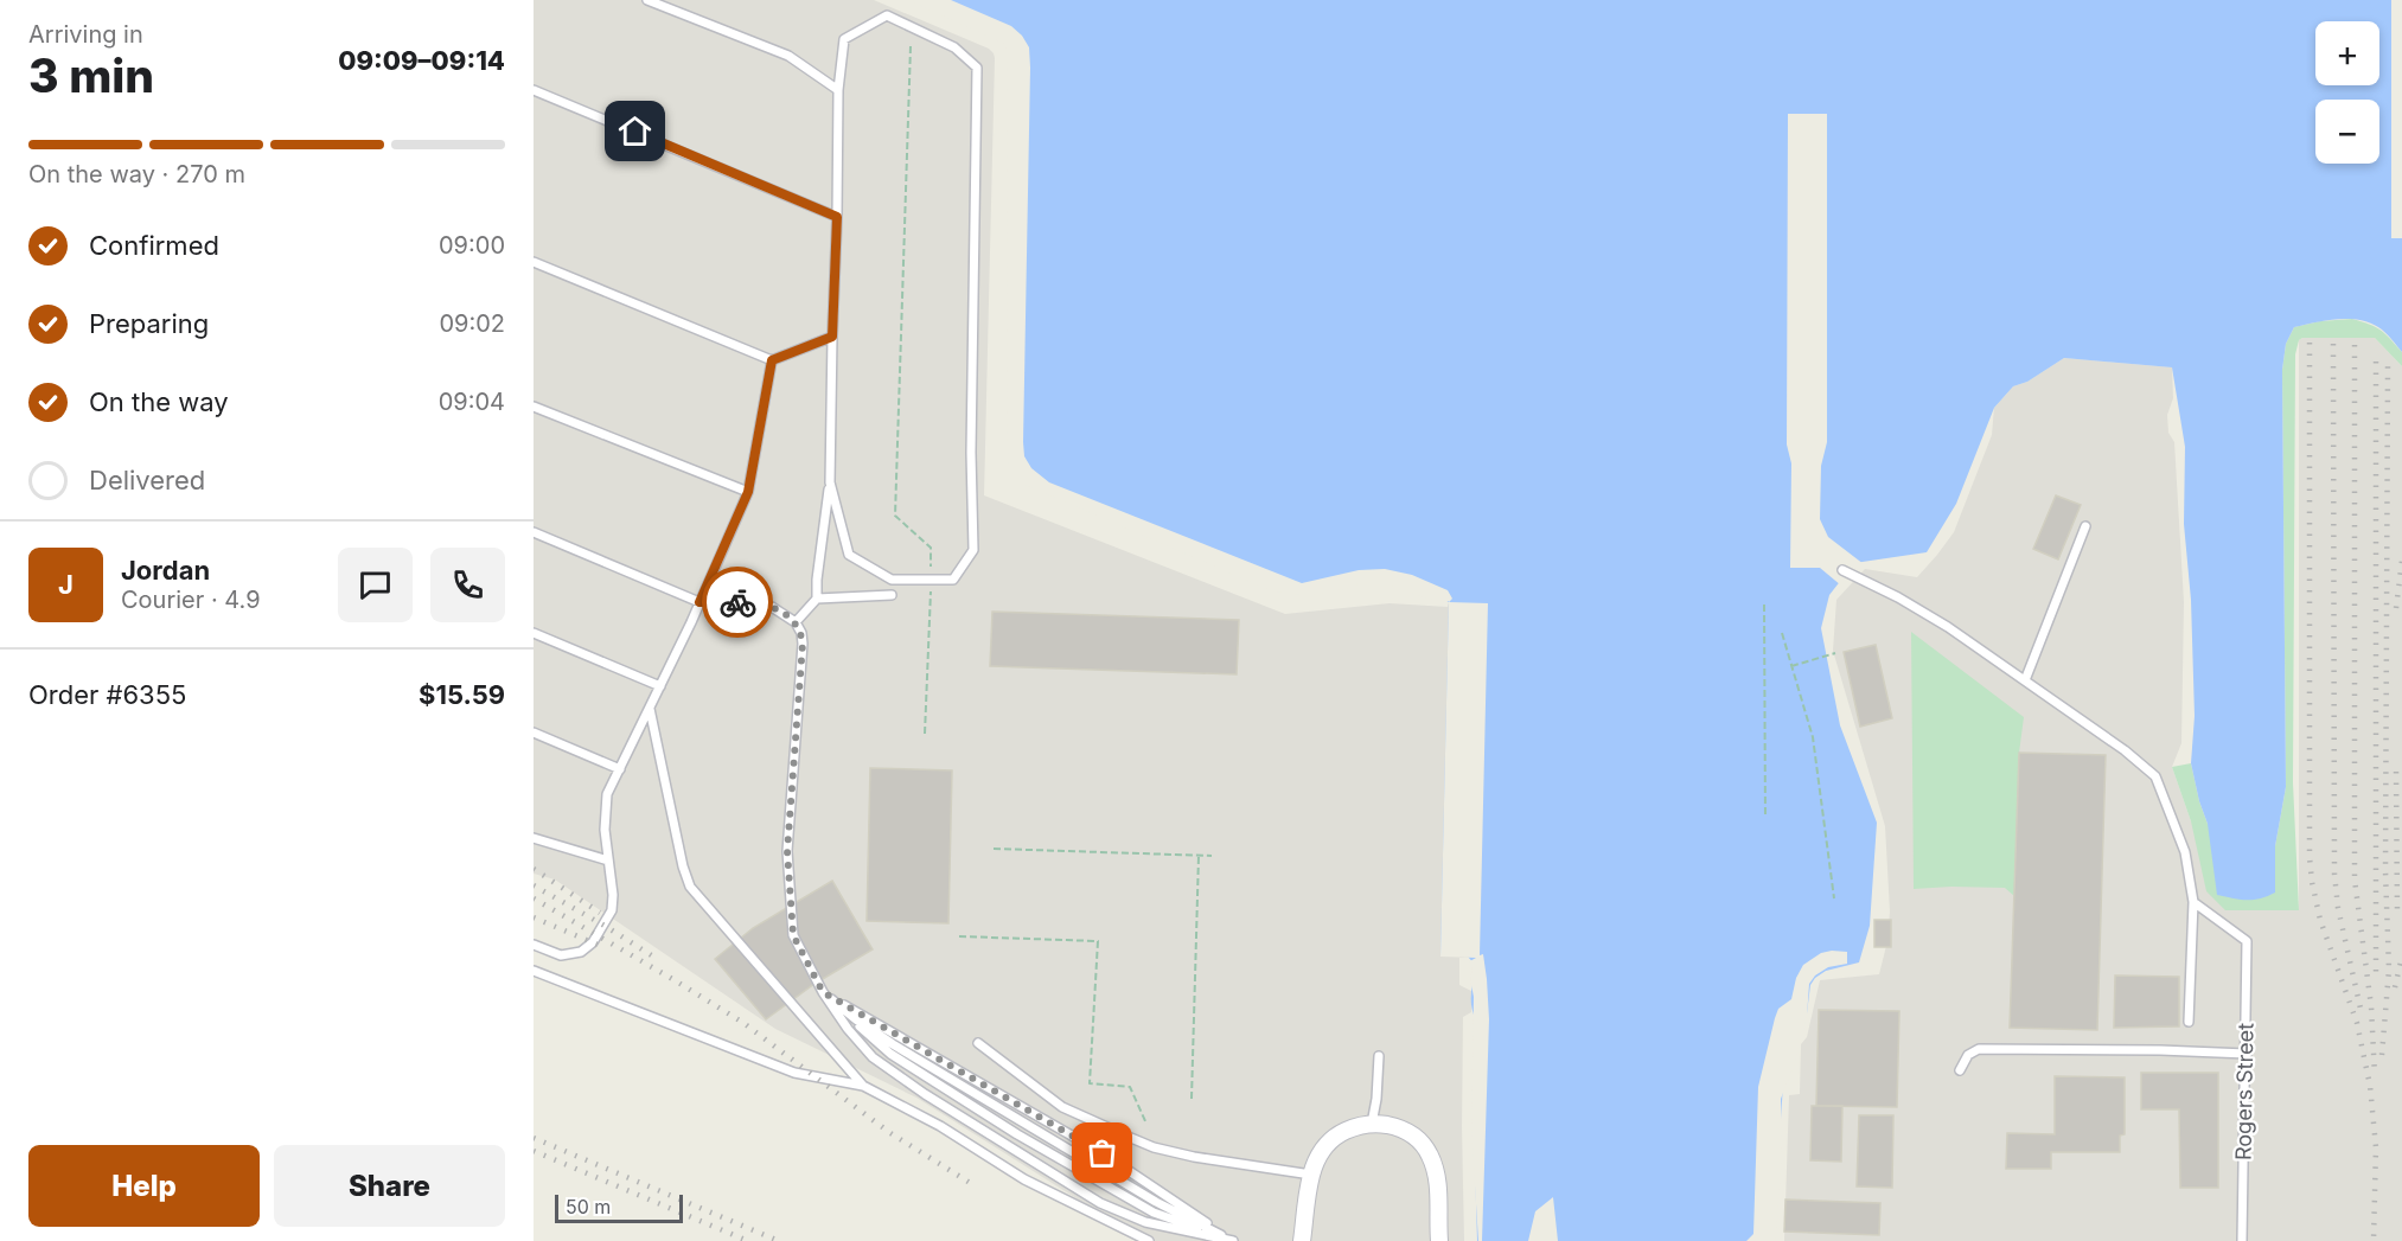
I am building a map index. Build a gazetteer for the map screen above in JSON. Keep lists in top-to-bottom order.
{
  "streets": {
    "lane": ["Rogers Street"]
  },
  "scale_bar": "50 m",
  "page": {
    "heading": ["3 min", "Arriving in", "09:09–09:14"],
    "panel": [
      "Jordan",
      "Courier · 4.9",
      "Order #6355",
      "$15.59"
    ],
    "map_buttons": ["+", "−"],
    "bar": "On the way · 270 m",
    "list": [
      ["Confirmed", "09:00"],
      ["Preparing", "09:02"],
      ["On the way", "09:04"],
      "Delivered"
    ],
    "round": "J",
    "buttons": ["Help", "Share"],
    "scale": "50 m"
  }
}
